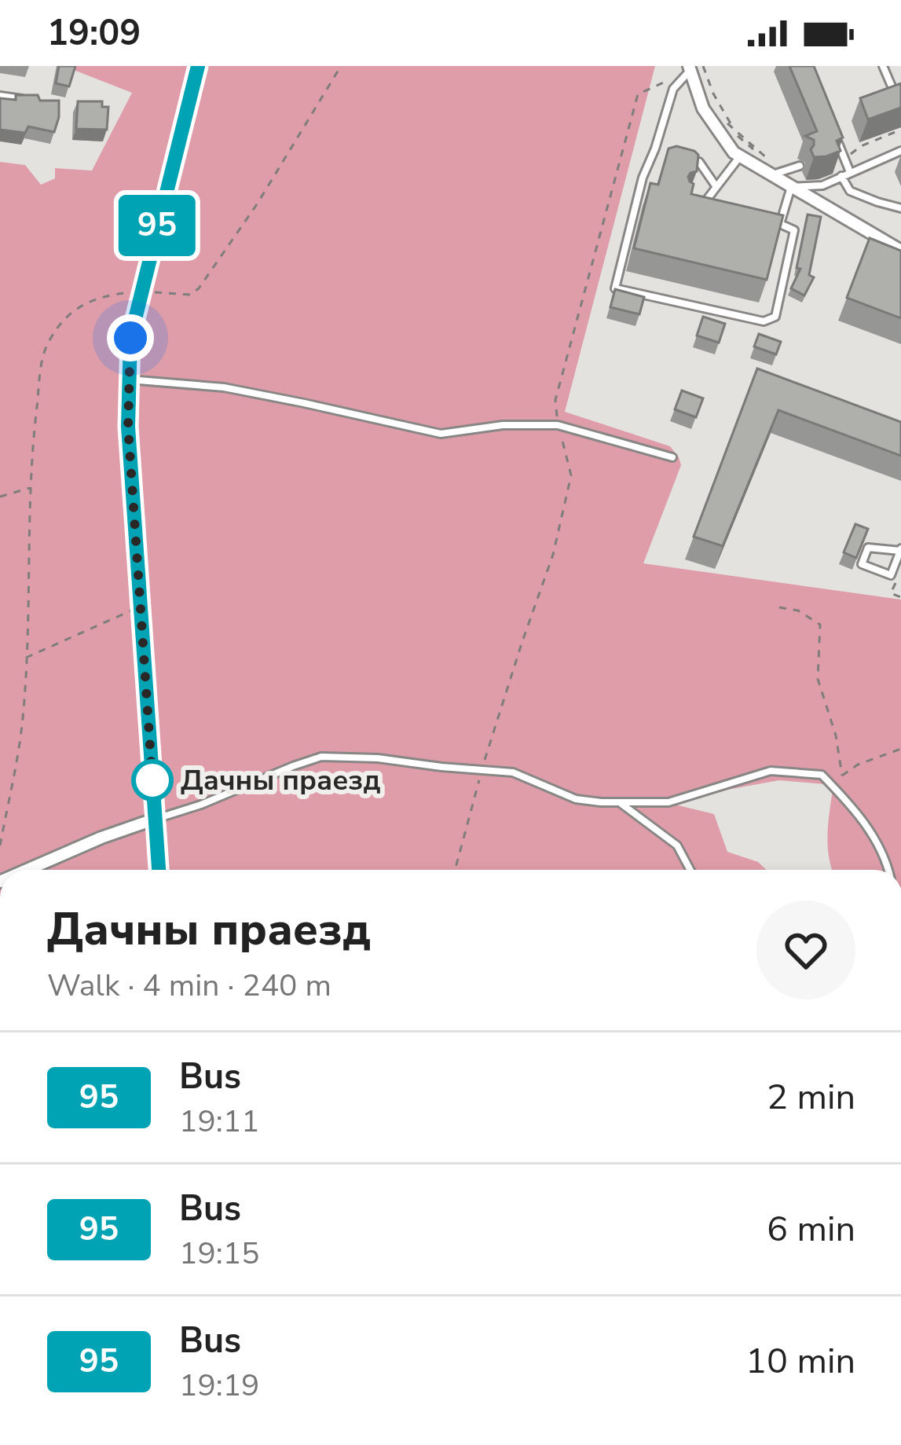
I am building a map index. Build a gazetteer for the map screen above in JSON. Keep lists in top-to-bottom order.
{
  "places": ["Дачны праезд"],
  "lines": ["bus line 95"],
  "page": {
    "status": "19:09",
    "on_map": "95",
    "heading": ["Дачны праезд", "Walk · 4 min · 240 m"],
    "list": [
      {
        "mark": "95",
        "name": "Bus",
        "note": "19:11",
        "value": "2 min"
      },
      {
        "mark": "95",
        "name": "Bus",
        "note": "19:15",
        "value": "6 min"
      },
      {
        "mark": "95",
        "name": "Bus",
        "note": "19:19",
        "value": "10 min"
      }
    ]
  }
}
